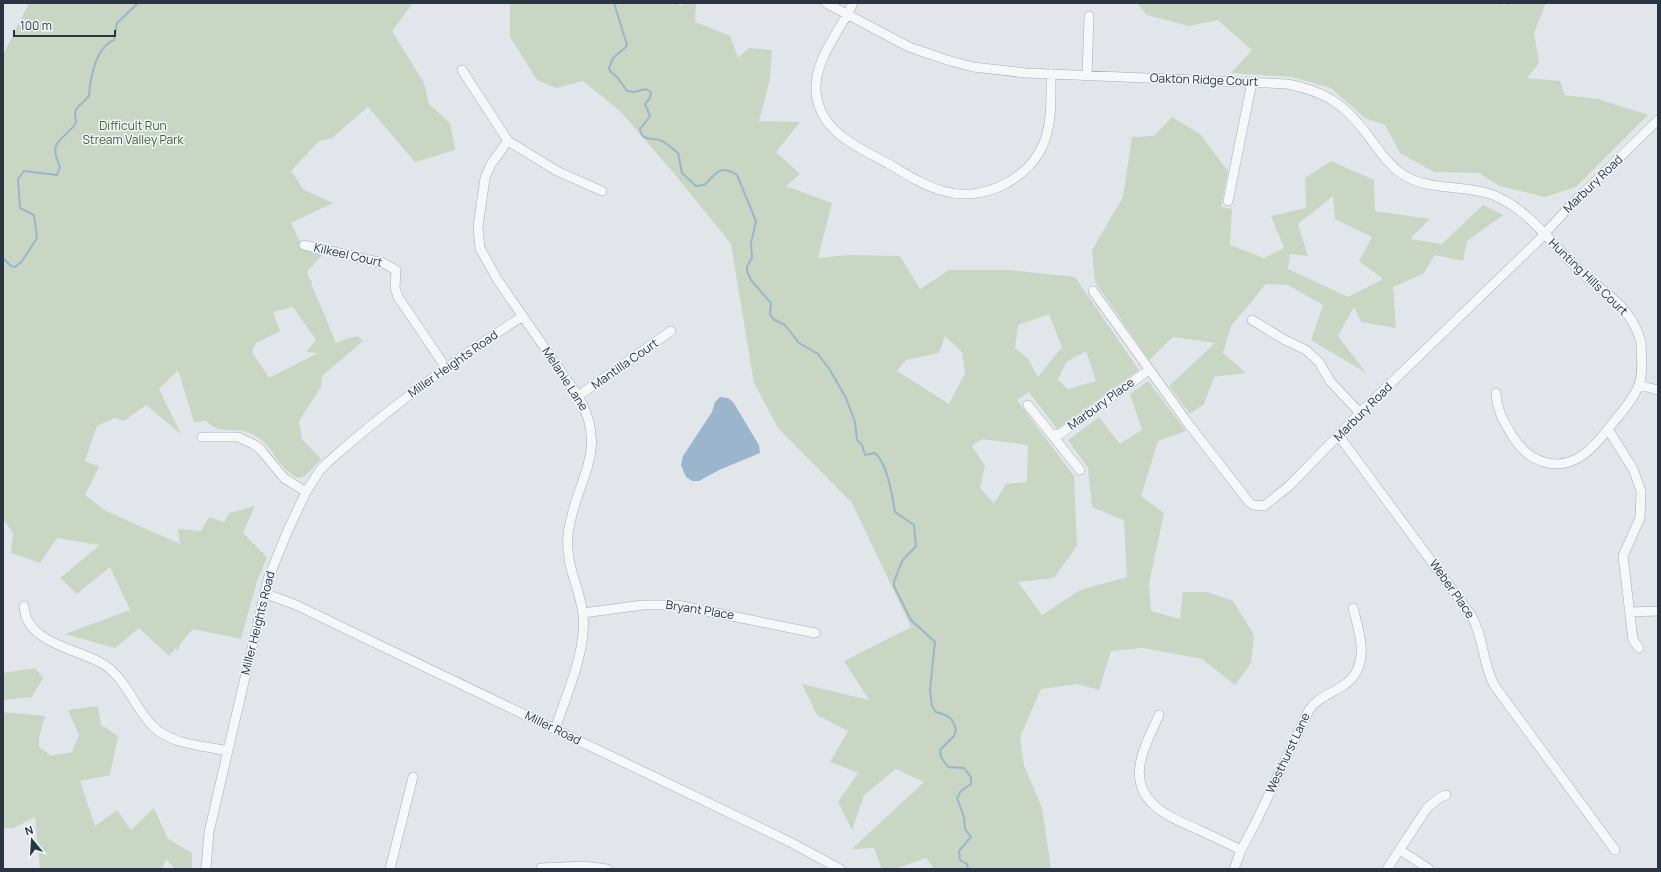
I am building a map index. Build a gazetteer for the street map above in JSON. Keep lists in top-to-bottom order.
{
  "streets": {
    "street": [
      "Oakton Ridge Court",
      "Marbury Road",
      "Kilkeel Court",
      "Hunting Hills Court",
      "Miller Heights Road",
      "Mantilla Court",
      "Melanie Lane",
      "Marbury Place",
      "Weber Place",
      "Bryant Place",
      "Miller Road",
      "Westhurst Lane"
    ]
  },
  "crossings": [
    ["Oakton Ridge Court", "Marbury Road"],
    ["Oakton Ridge Court", "Hunting Hills Court"],
    ["Marbury Road", "Hunting Hills Court"],
    ["Marbury Road", "Marbury Place"],
    ["Marbury Road", "Weber Place"],
    ["Kilkeel Court", "Miller Heights Road"],
    ["Miller Heights Road", "Melanie Lane"],
    ["Miller Heights Road", "Miller Road"],
    ["Mantilla Court", "Melanie Lane"],
    ["Melanie Lane", "Bryant Place"],
    ["Melanie Lane", "Miller Road"]
  ],
  "parks": ["Difficult Run Stream Valley Park"],
  "scale_bar": "100 m",
  "north": "top"
}
